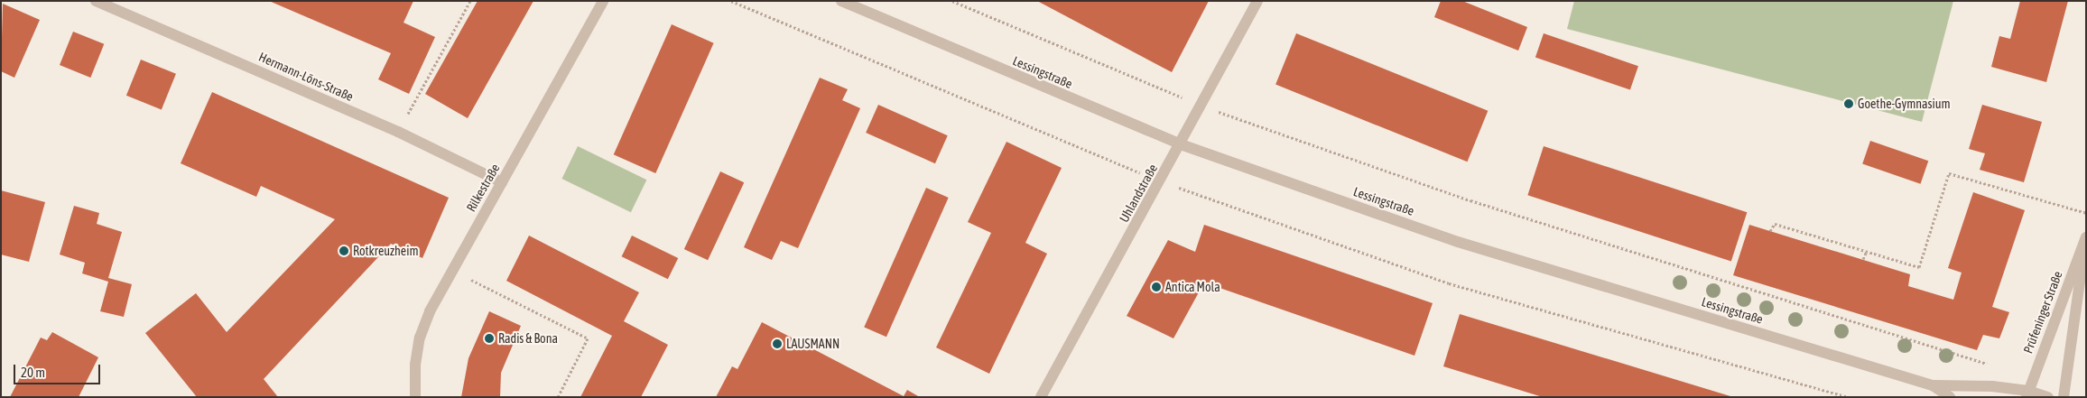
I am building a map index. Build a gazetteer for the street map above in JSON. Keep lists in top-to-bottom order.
{
  "streets": {
    "street": [
      "Lessingstraße",
      "Hermann-Löns-Straße",
      "Rilkestraße",
      "Uhlandstraße",
      "Prüfeninger Straße"
    ]
  },
  "crossings": [
    ["Lessingstraße", "Uhlandstraße"],
    ["Lessingstraße", "Prüfeninger Straße"],
    ["Hermann-Löns-Straße", "Rilkestraße"]
  ],
  "places": [
    "Goethe-Gymnasium",
    "Rotkreuzheim",
    "Antica Mola",
    "Radis & Bona",
    "LAUSMANN"
  ],
  "scale_bar": "20 m"
}
